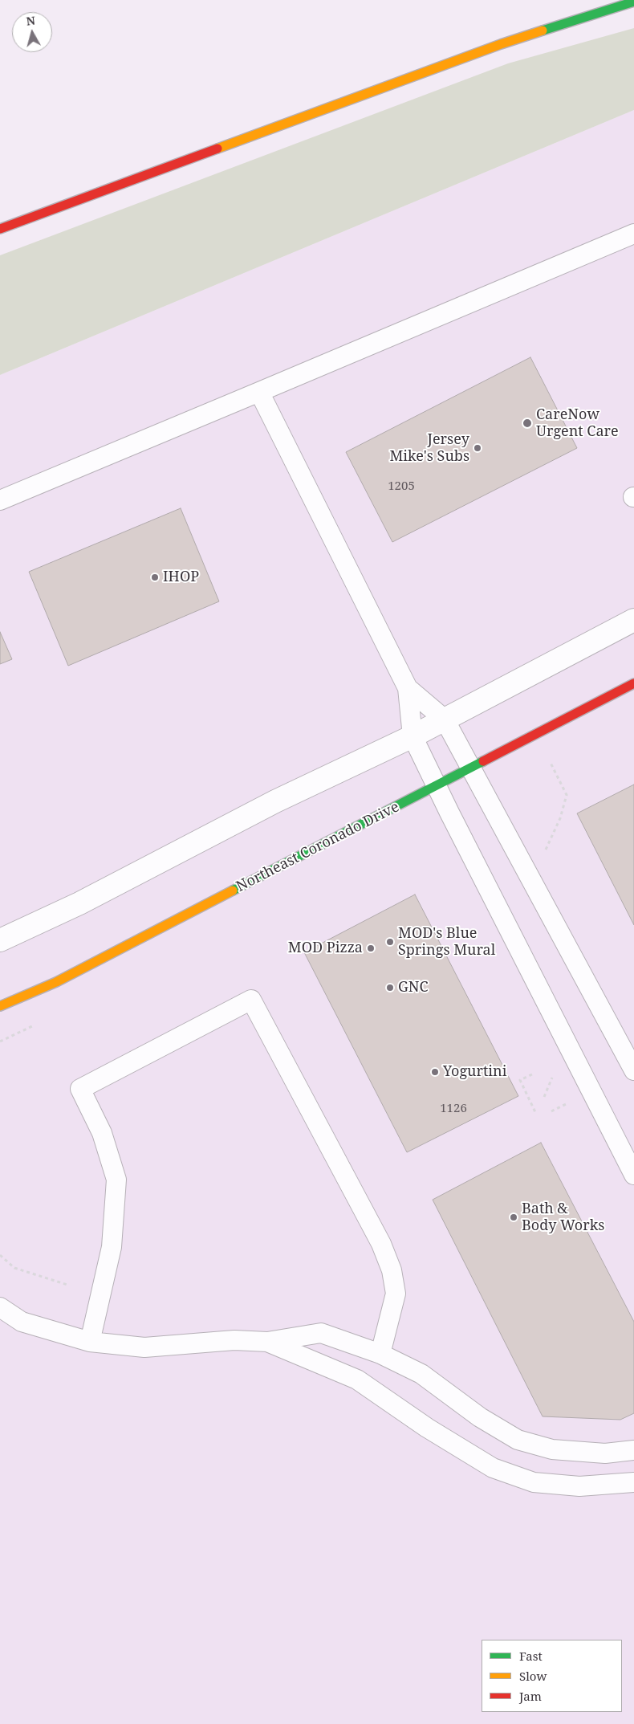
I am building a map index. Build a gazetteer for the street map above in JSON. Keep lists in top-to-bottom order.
{
  "streets": {
    "main road": ["Northeast Coronado Drive"]
  },
  "places": [
    "CareNow Urgent Care",
    "Jersey Mike's Subs",
    "IHOP",
    "MOD's Blue Springs Mural",
    "MOD Pizza",
    "GNC",
    "Yogurtini",
    "Bath & Body Works"
  ],
  "house_numbers": ["1205", "1126"],
  "legend": ["Fast", "Slow", "Jam"],
  "north": "top"
}
